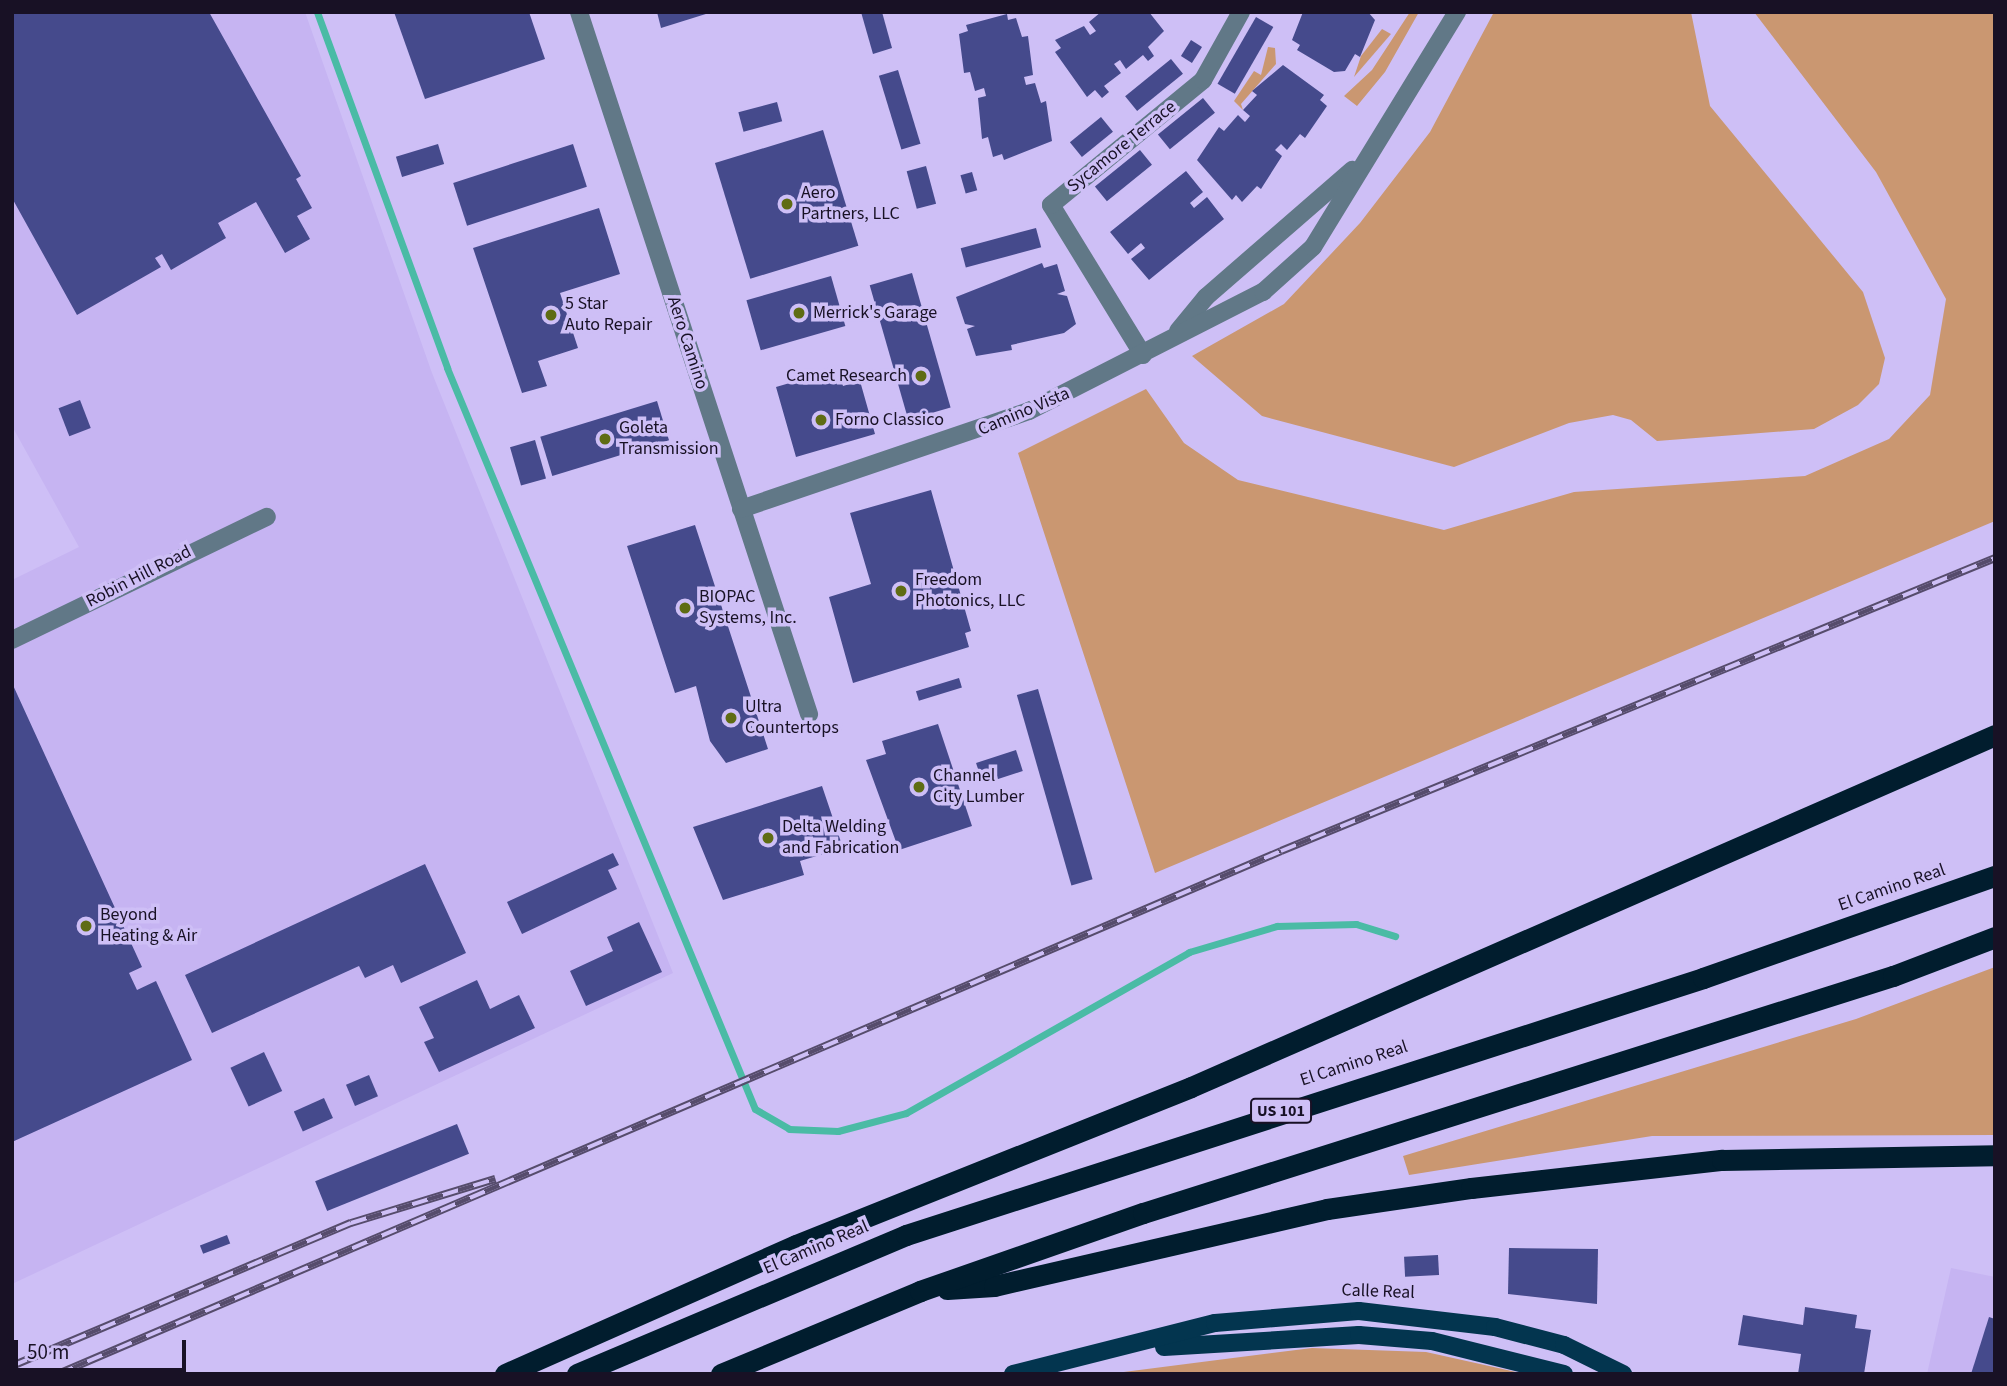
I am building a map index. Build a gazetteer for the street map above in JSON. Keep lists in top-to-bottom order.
{
  "streets": {
    "highway": ["El Camino Real", "US 101"],
    "main road": ["Calle Real"],
    "street": [
      "Sycamore Terrace",
      "Aero Camino",
      "Camino Vista",
      "Robin Hill Road"
    ]
  },
  "crossings": [
    ["Sycamore Terrace", "Camino Vista"],
    ["Aero Camino", "Camino Vista"]
  ],
  "places": [
    "Aero Partners, LLC",
    "Merrick's Garage",
    "5 Star Auto Repair",
    "Camet Research",
    "Forno Classico",
    "Goleta Transmission",
    "Freedom Photonics, LLC",
    "BIOPAC Systems, Inc.",
    "Ultra Countertops",
    "Channel City Lumber",
    "Delta Welding and Fabrication",
    "Beyond Heating & Air"
  ],
  "scale_bar": "50 m"
}
